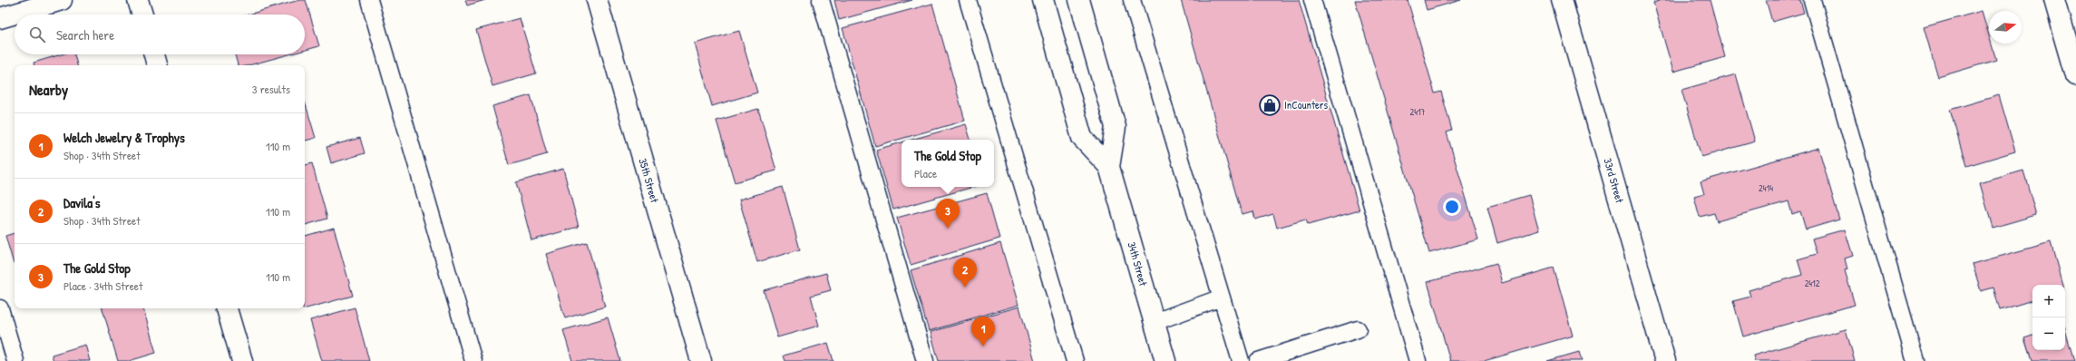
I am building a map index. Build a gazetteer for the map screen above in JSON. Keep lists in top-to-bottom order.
{
  "streets": {
    "street": ["35th Street", "33rd Street", "34th Street"]
  },
  "places": {
    "shop": ["InCounters"]
  },
  "house_numbers": ["2417", "2414", "2412"],
  "north": "right",
  "page": {
    "search": "Search here",
    "heading": ["Nearby", "3 results"],
    "list": [
      {
        "mark": "1",
        "name": "Welch Jewelry & Trophys",
        "note": "Shop · 34th Street",
        "value": "110 m"
      },
      {
        "mark": "2",
        "name": "Davila's",
        "note": "Shop · 34th Street",
        "value": "110 m"
      },
      {
        "mark": "3",
        "name": "The Gold Stop",
        "note": "Place · 34th Street",
        "value": "110 m"
      }
    ],
    "popup": ["The Gold Stop", "Place"],
    "pins": ["3", "2", "1"],
    "map_buttons": ["+", "−"]
  }
}
